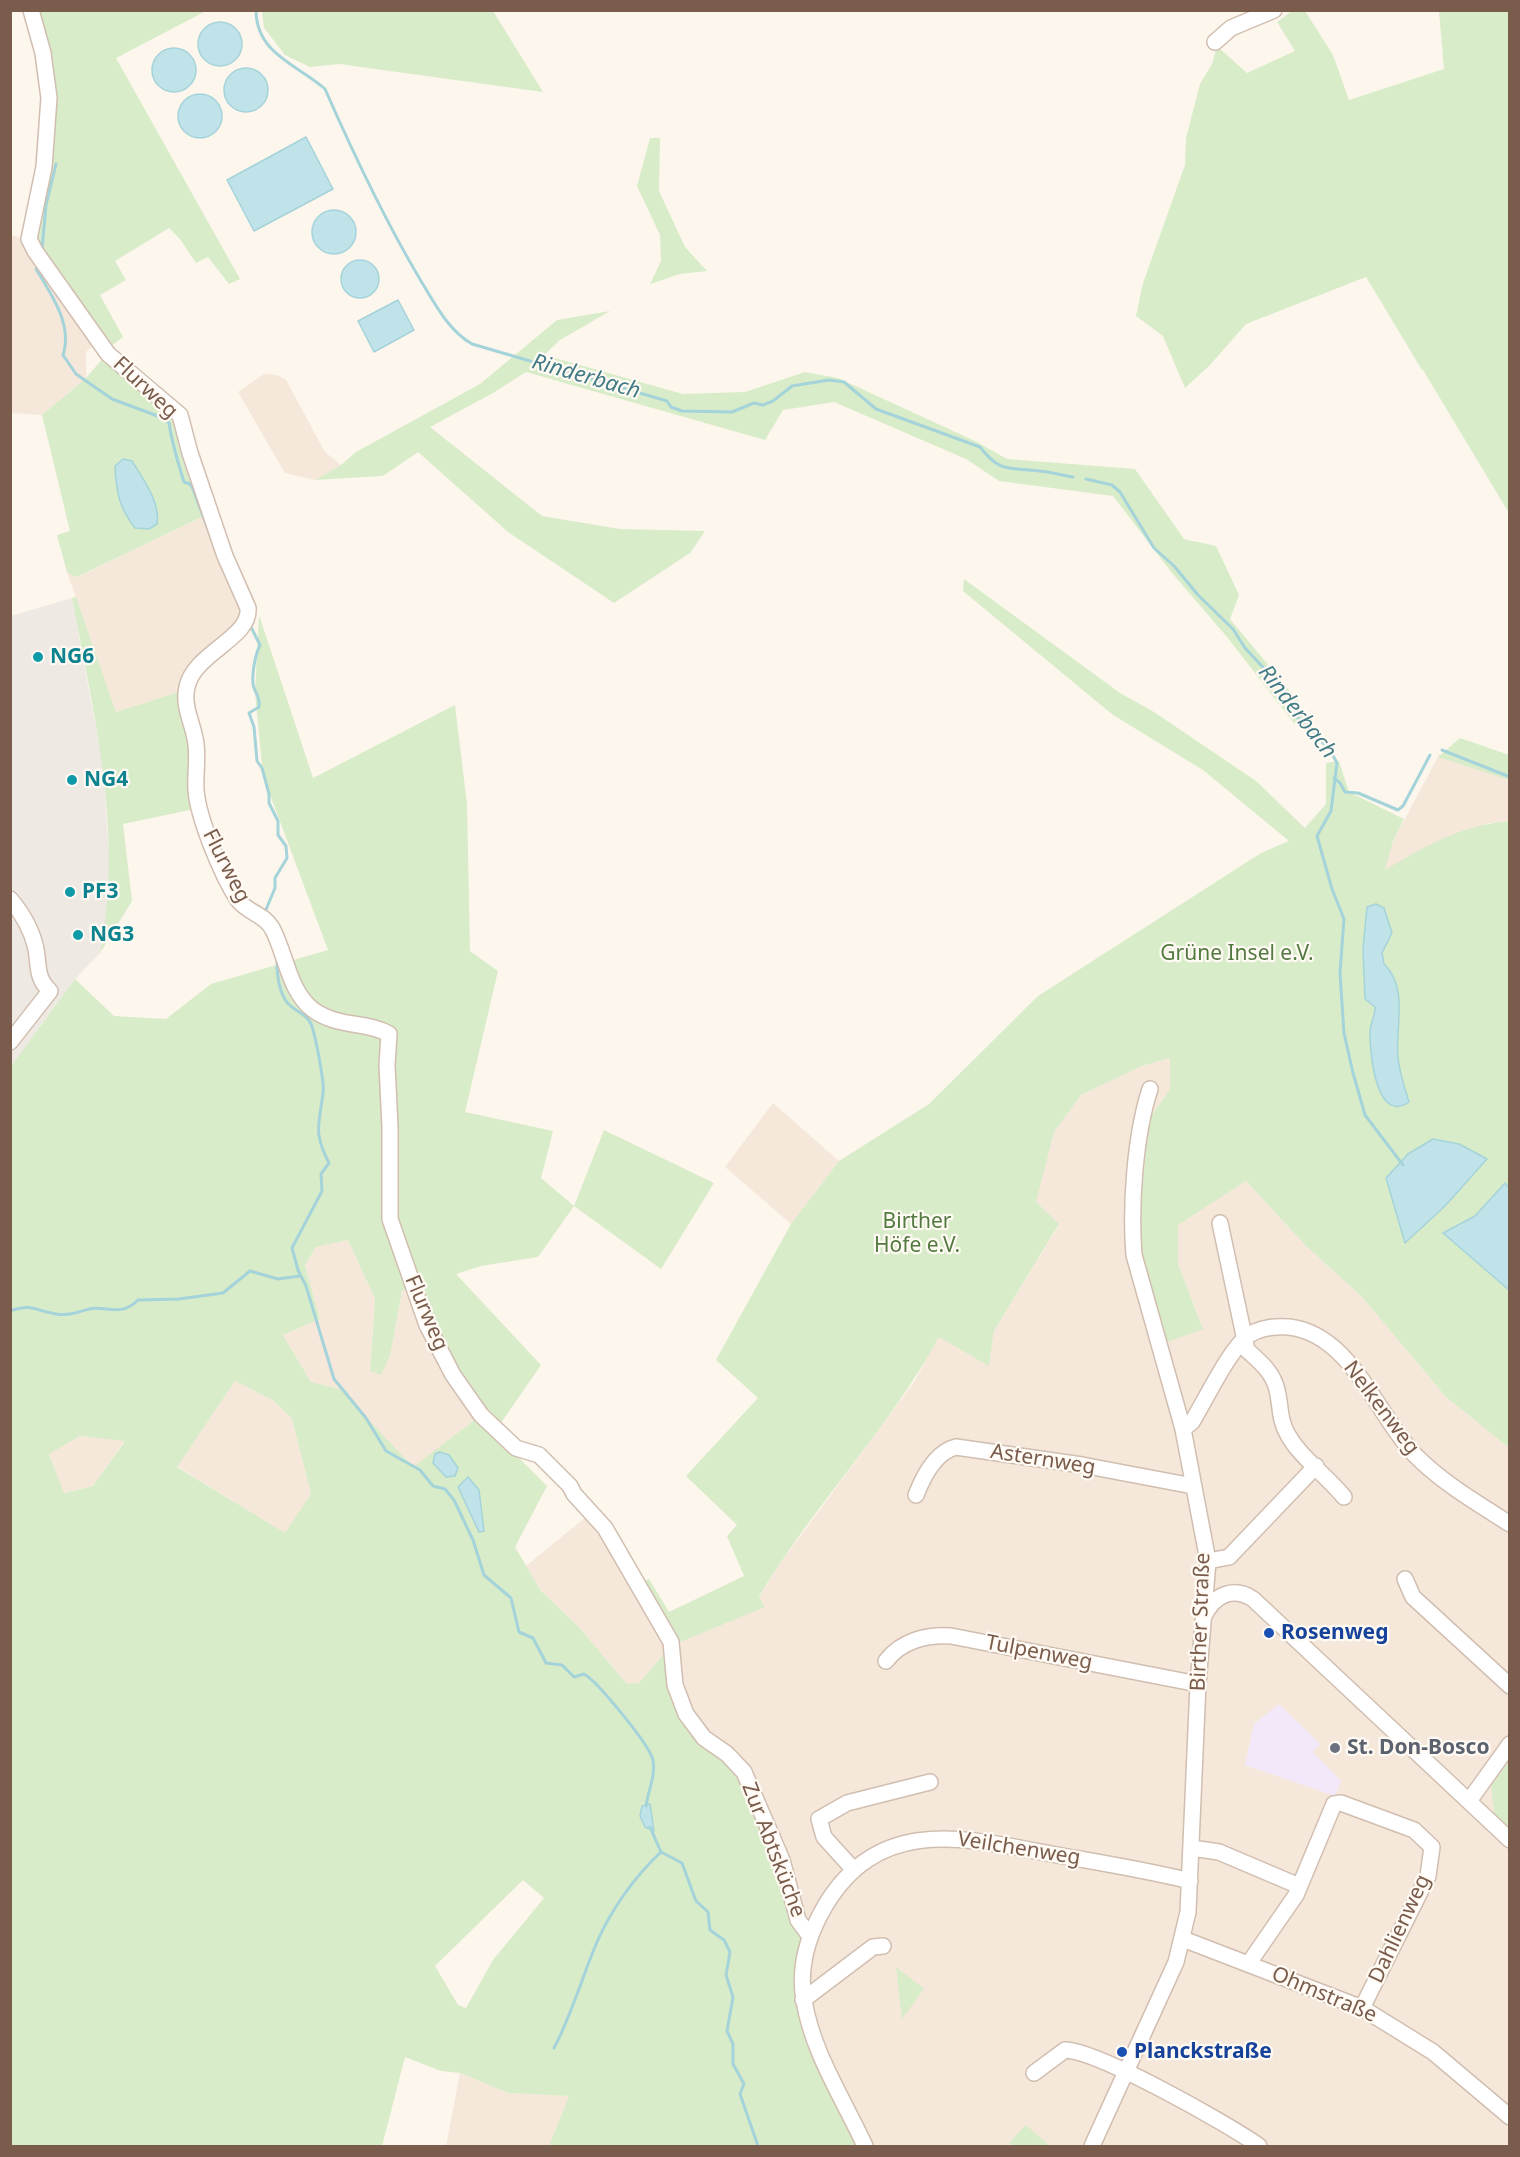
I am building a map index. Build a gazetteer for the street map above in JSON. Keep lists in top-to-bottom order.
{
  "streets": {
    "street": [
      "Flurweg",
      "Nelkenweg",
      "Asternweg",
      "Birther Straße",
      "Tulpenweg",
      "Veilchenweg",
      "Zur Abtsküche",
      "Dahlienweg",
      "Ohmstraße"
    ]
  },
  "crossings": [
    ["Flurweg", "Zur Abtsküche"],
    ["Asternweg", "Birther Straße"],
    ["Birther Straße", "Tulpenweg"],
    ["Birther Straße", "Veilchenweg"],
    ["Birther Straße", "Ohmstraße"],
    ["Veilchenweg", "Zur Abtsküche"],
    ["Dahlienweg", "Ohmstraße"]
  ],
  "water": ["Rinderbach"],
  "parks": ["Grüne Insel e.V.", "Birther Höfe e.V."],
  "places": [
    "NG6",
    "NG4",
    "PF3",
    "NG3",
    "Rosenweg",
    "St. Don-Bosco",
    "Planckstraße"
  ]
}
